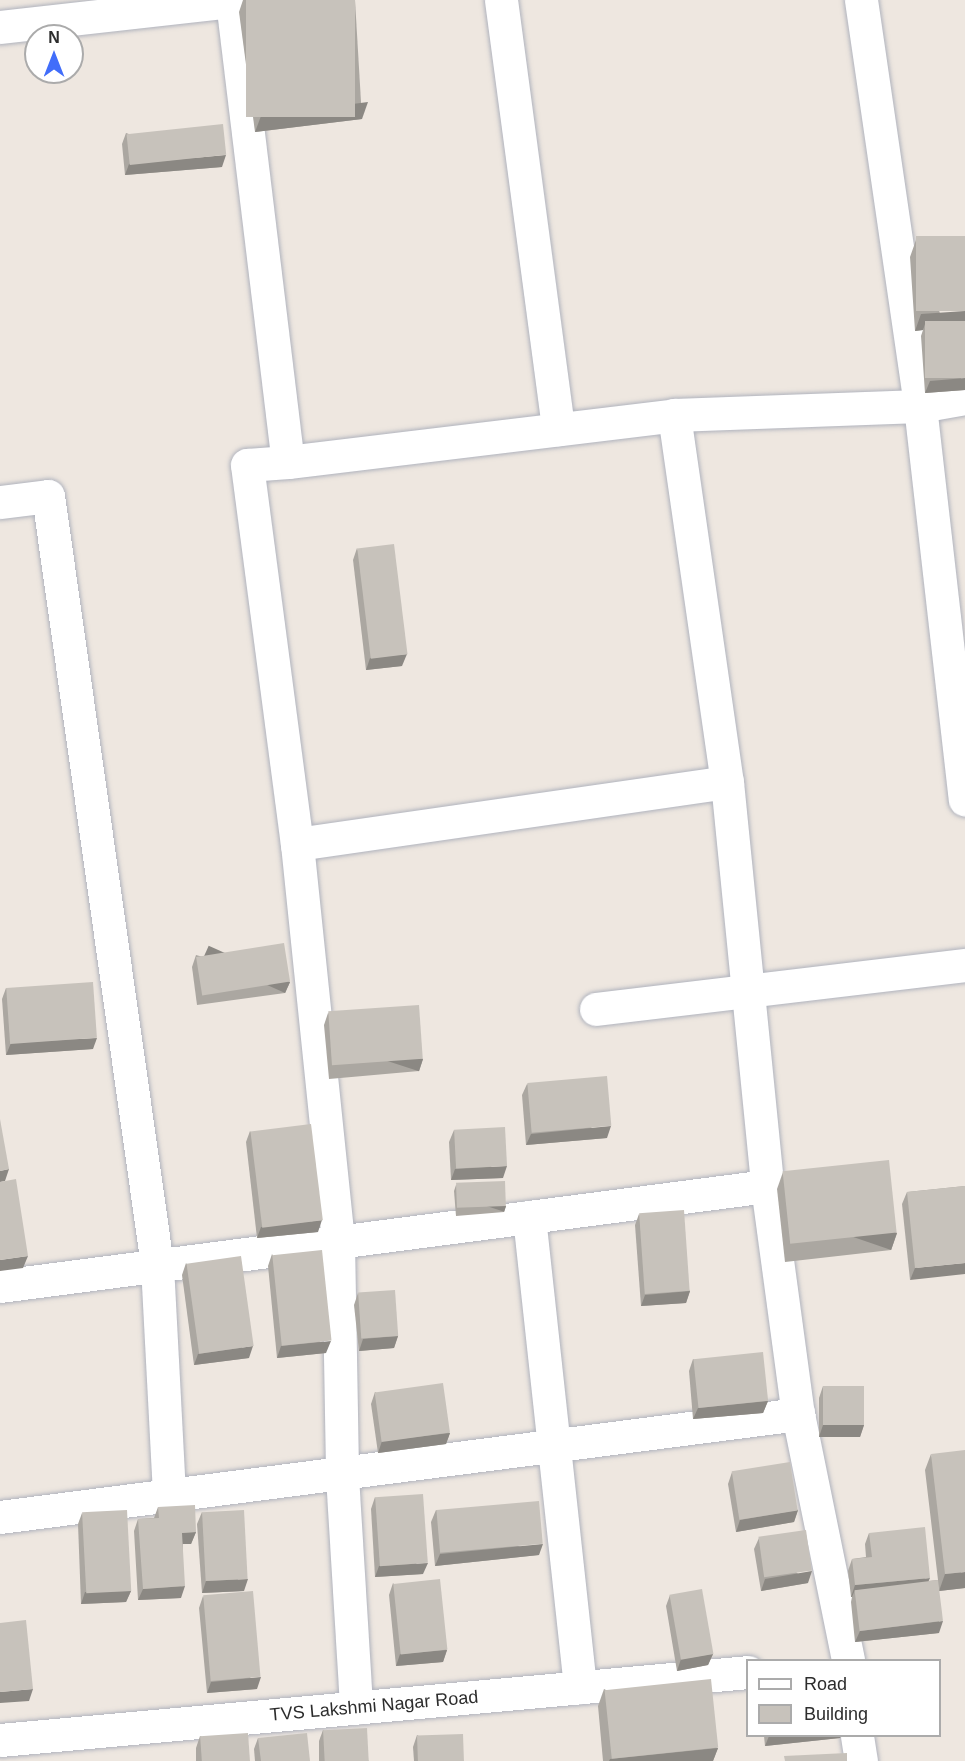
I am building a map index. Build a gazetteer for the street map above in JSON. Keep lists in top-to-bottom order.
{
  "streets": {
    "street": ["TVS Lakshmi Nagar Road"]
  },
  "legend": ["Road", "Building"],
  "north": "top"
}
